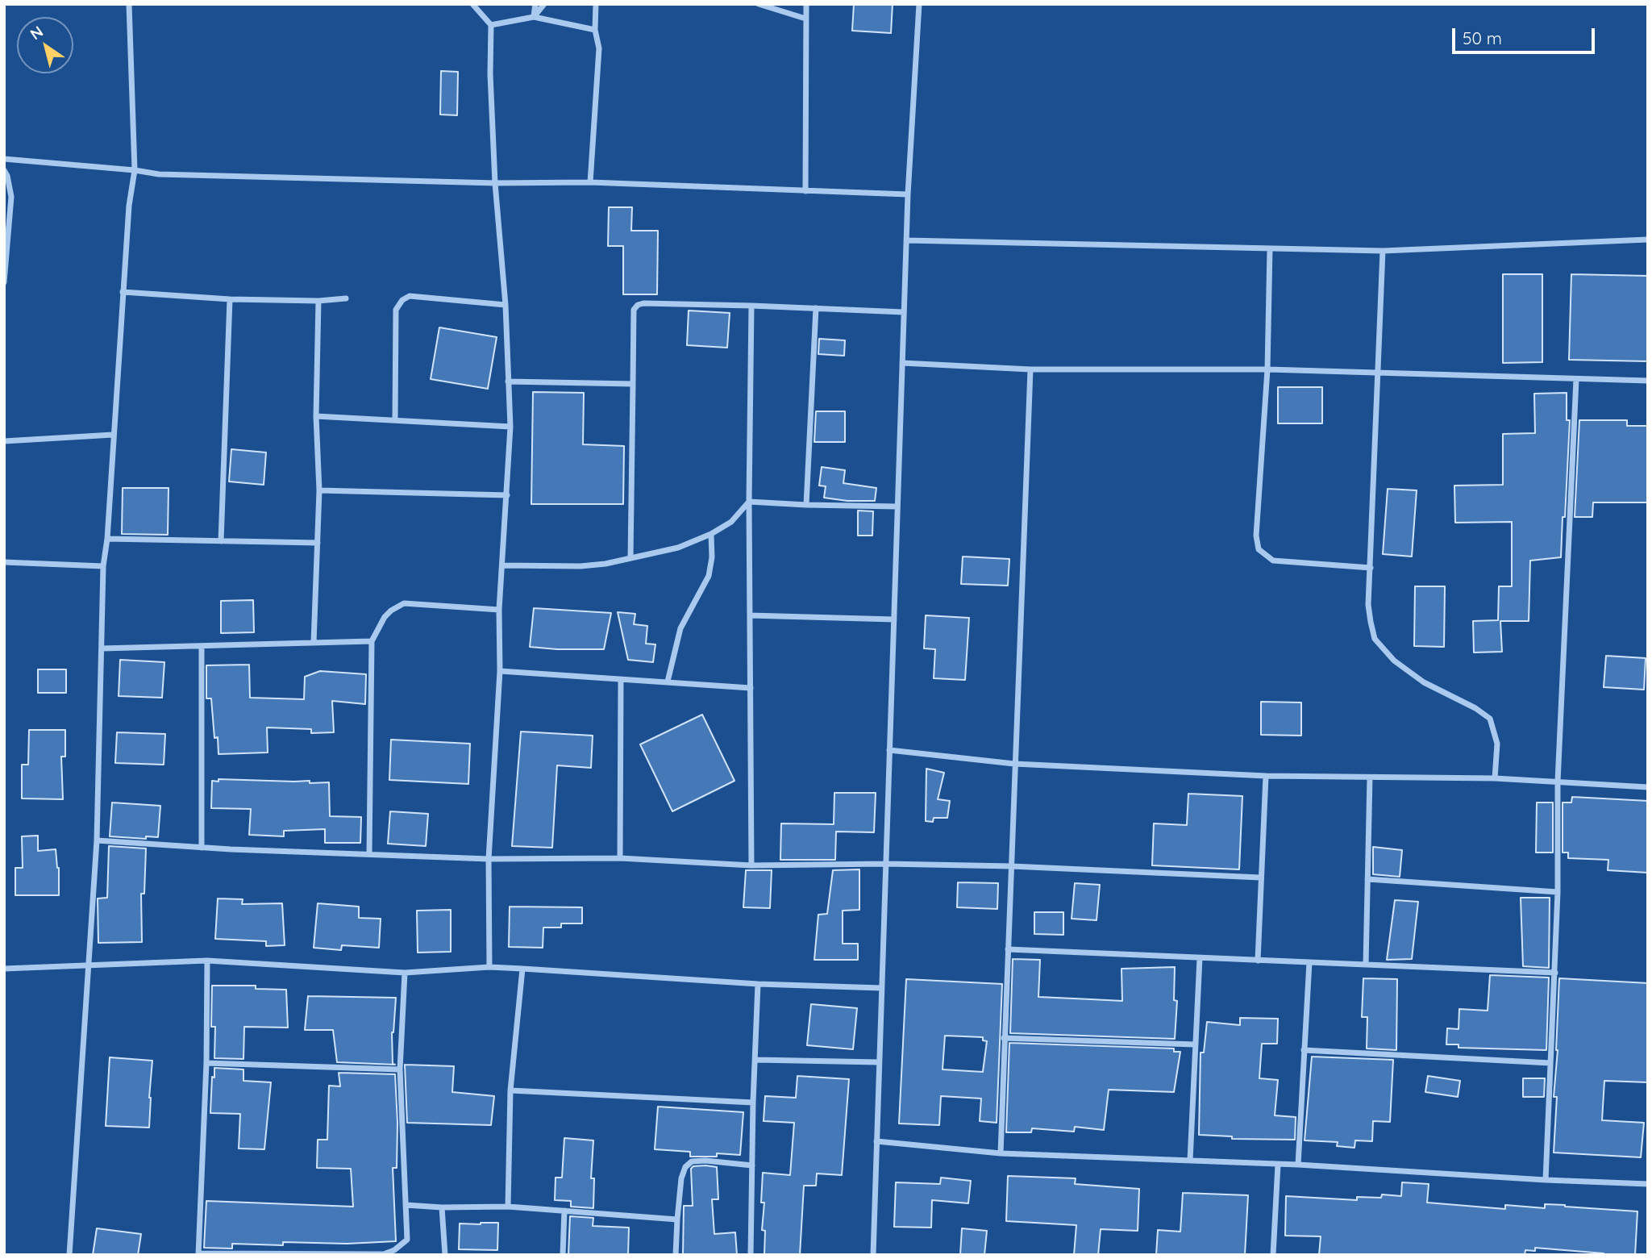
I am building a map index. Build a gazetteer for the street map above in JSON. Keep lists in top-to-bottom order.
{
  "scale_bar": "50 m",
  "north": "top left"
}
